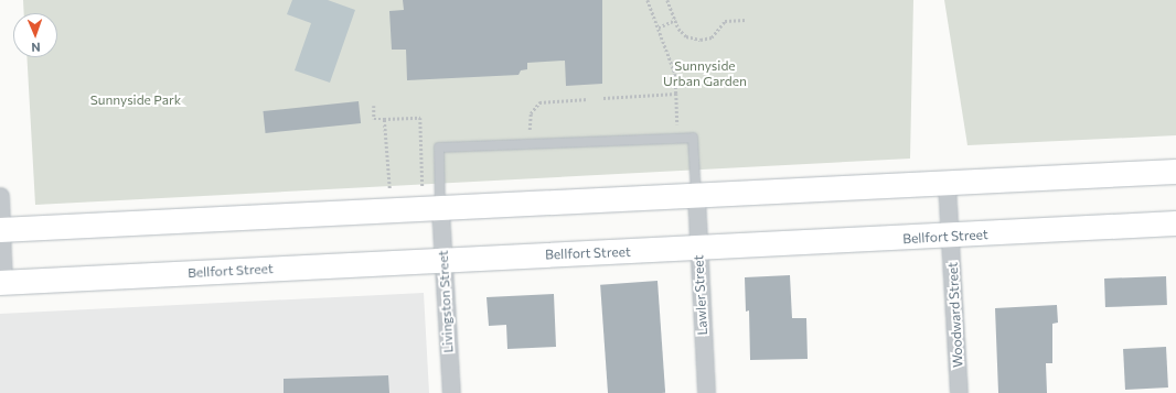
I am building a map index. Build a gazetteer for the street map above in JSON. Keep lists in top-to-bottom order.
{
  "streets": {
    "main road": ["Bellfort Street"],
    "street": ["Lawler Street", "Livingston Street", "Woodward Street"]
  },
  "crossings": [
    ["Bellfort Street", "Lawler Street"],
    ["Bellfort Street", "Livingston Street"],
    ["Bellfort Street", "Woodward Street"]
  ],
  "parks": ["Sunnyside Urban Garden", "Sunnyside Park"],
  "north": "bottom"
}
